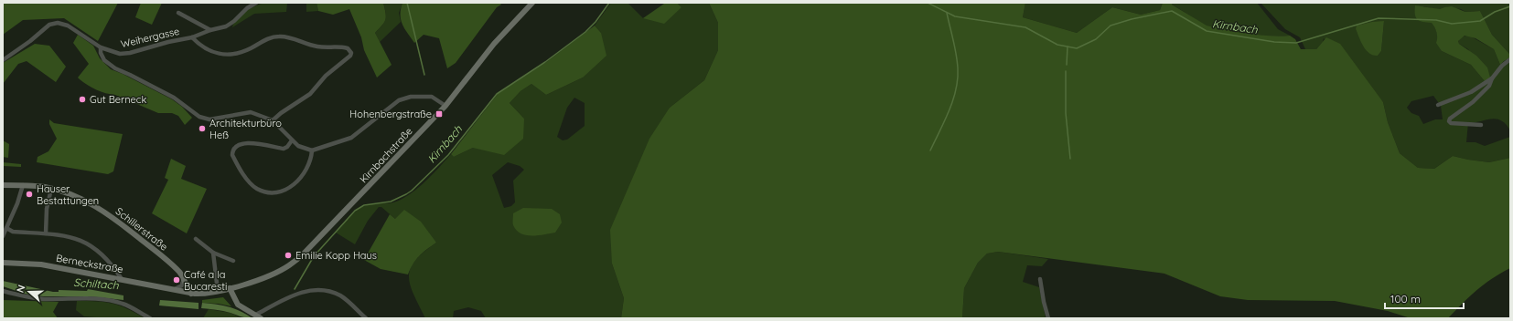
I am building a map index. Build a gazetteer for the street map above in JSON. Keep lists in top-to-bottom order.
{
  "streets": {
    "main road": ["Kirnbachstraße", "Schillerstraße", "Berneckstraße"],
    "street": ["Weihergasse"]
  },
  "crossings": [
    ["Kirnbachstraße", "Berneckstraße"],
    ["Schillerstraße", "Berneckstraße"]
  ],
  "water": ["Kirnbach", "Schiltach"],
  "places": {
    "other": [
      "Gut Berneck",
      "Architekturbüro Heß",
      "Hauser Bestattungen",
      "Emilie Kopp Haus",
      "Café a la Bucaresti"
    ],
    "transit": ["Hohenbergstraße"]
  },
  "scale_bar": "100 m",
  "north": "left"
}
